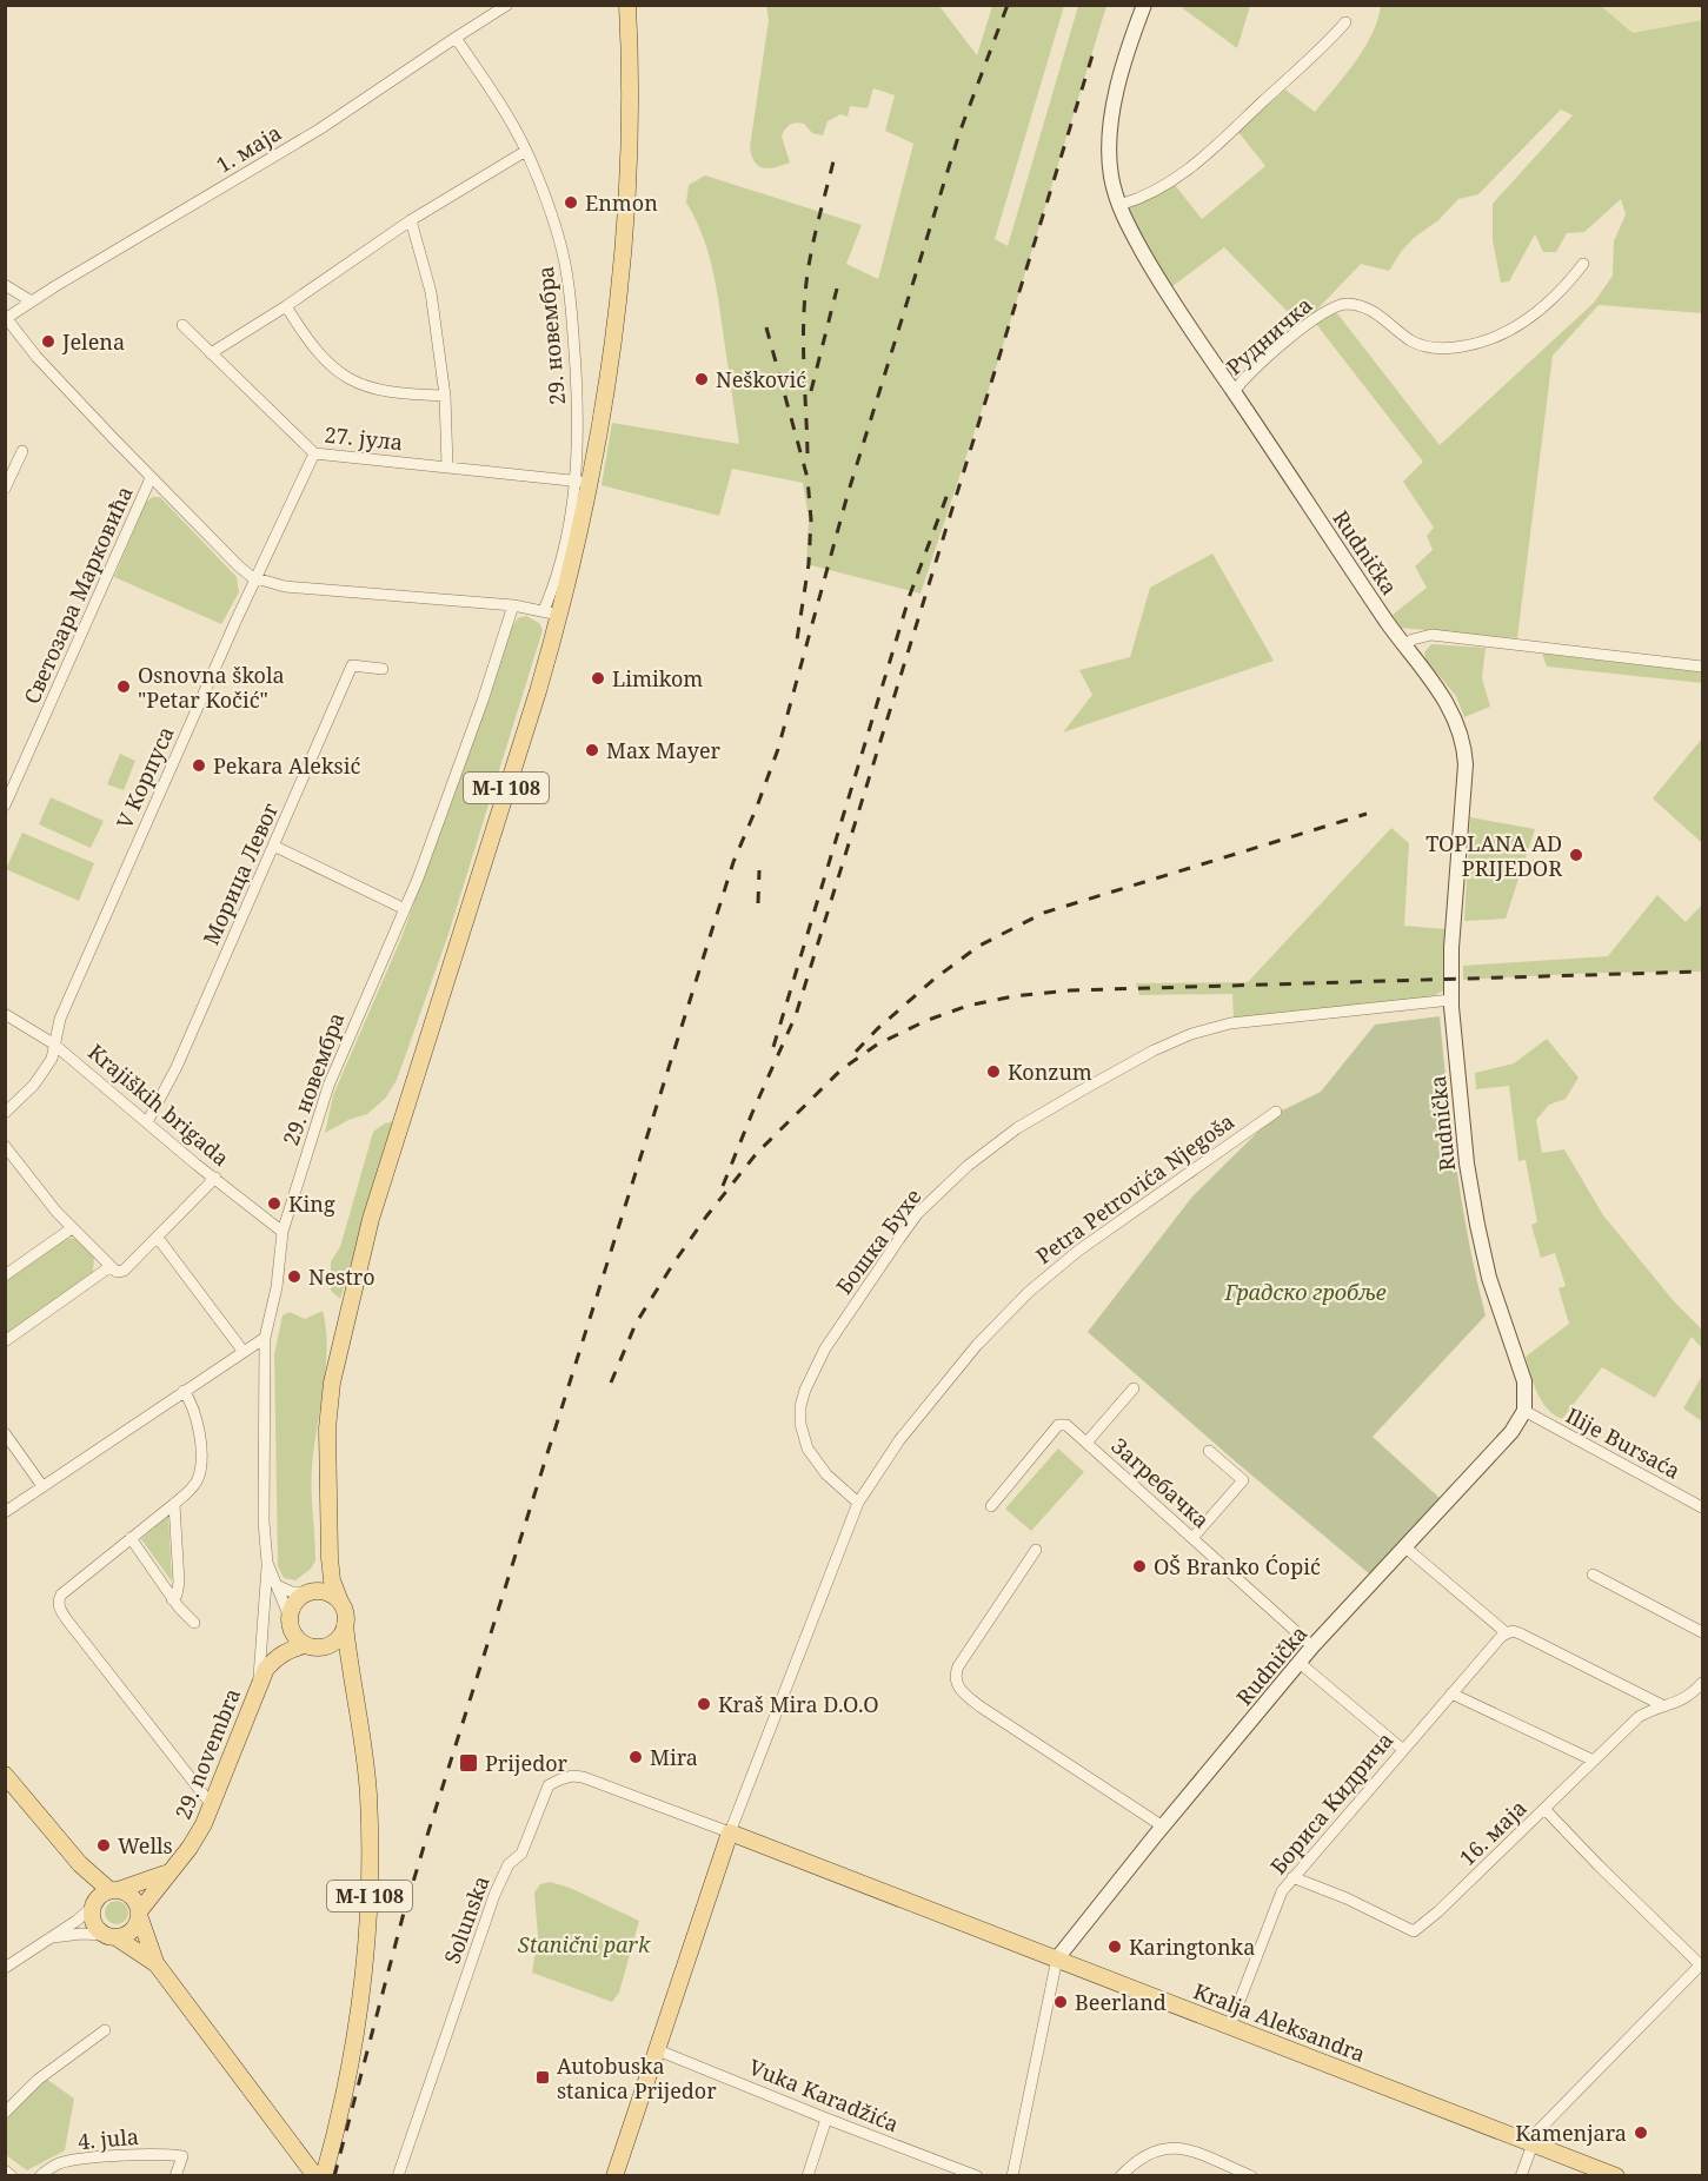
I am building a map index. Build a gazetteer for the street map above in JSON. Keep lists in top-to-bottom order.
{
  "streets": {
    "main road": [
      "M-I 108",
      "Petra Petrovića Njegoša",
      "29. novembra",
      "Kralja Aleksandra"
    ],
    "street": [
      "1. маја",
      "29. новембра",
      "Рудничка",
      "27. јула",
      "Rudnička",
      "Светозара Марковића",
      "V Корпуса",
      "Морица Левог",
      "Krajiških brigada",
      "Бошка Бухе",
      "Ilije Bursaća",
      "Загребачка",
      "Бориса Kидрича",
      "16. маја",
      "Solunska",
      "Vuka Karadžića",
      "4. jula"
    ]
  },
  "crossings": [
    ["1. маја", "29. новембра"],
    ["29. новембра", "27. јула"],
    ["29. новембра", "M-I 108"],
    ["29. новембра", "Krajiških brigada"],
    ["29. новембра", "29. novembra"],
    ["Рудничка", "Rudnička"],
    ["27. јула", "V Корпуса"],
    ["27. јула", "M-I 108"],
    ["Rudnička", "Бошка Бухе"],
    ["Rudnička", "Ilije Bursaća"],
    ["Rudnička", "Загребачка"],
    ["Rudnička", "Kralja Aleksandra"],
    ["V Корпуса", "Krajiških brigada"],
    ["M-I 108", "29. novembra"],
    ["Морица Левог", "Krajiških brigada"],
    ["Petra Petrovića Njegoša", "Бошка Бухе"],
    ["Petra Petrovića Njegoša", "Solunska"],
    ["Petra Petrovića Njegoša", "Kralja Aleksandra"],
    ["Petra Petrovića Njegoša", "Vuka Karadžića"],
    ["Бориса Kидрича", "16. маја"],
    ["Бориса Kидрича", "Kralja Aleksandra"],
    ["Solunska", "Kralja Aleksandra"]
  ],
  "parks": ["Градско гробље", "Stanični park"],
  "places": {
    "other": [
      "Enmon",
      "Jelena",
      "Nešković",
      "Limikom",
      "Osnovna škola \"Petar Kočić\"",
      "Max Mayer",
      "Pekara Aleksić",
      "TOPLANA AD PRIJEDOR",
      "Konzum",
      "King",
      "Nestro",
      "OŠ Branko Ćopić",
      "Kraš Mira D.O.O",
      "Mira",
      "Wells",
      "Karingtonka",
      "Beerland",
      "Kamenjara"
    ],
    "transit": ["Prijedor", "Autobuska stanica Prijedor"]
  }
}
